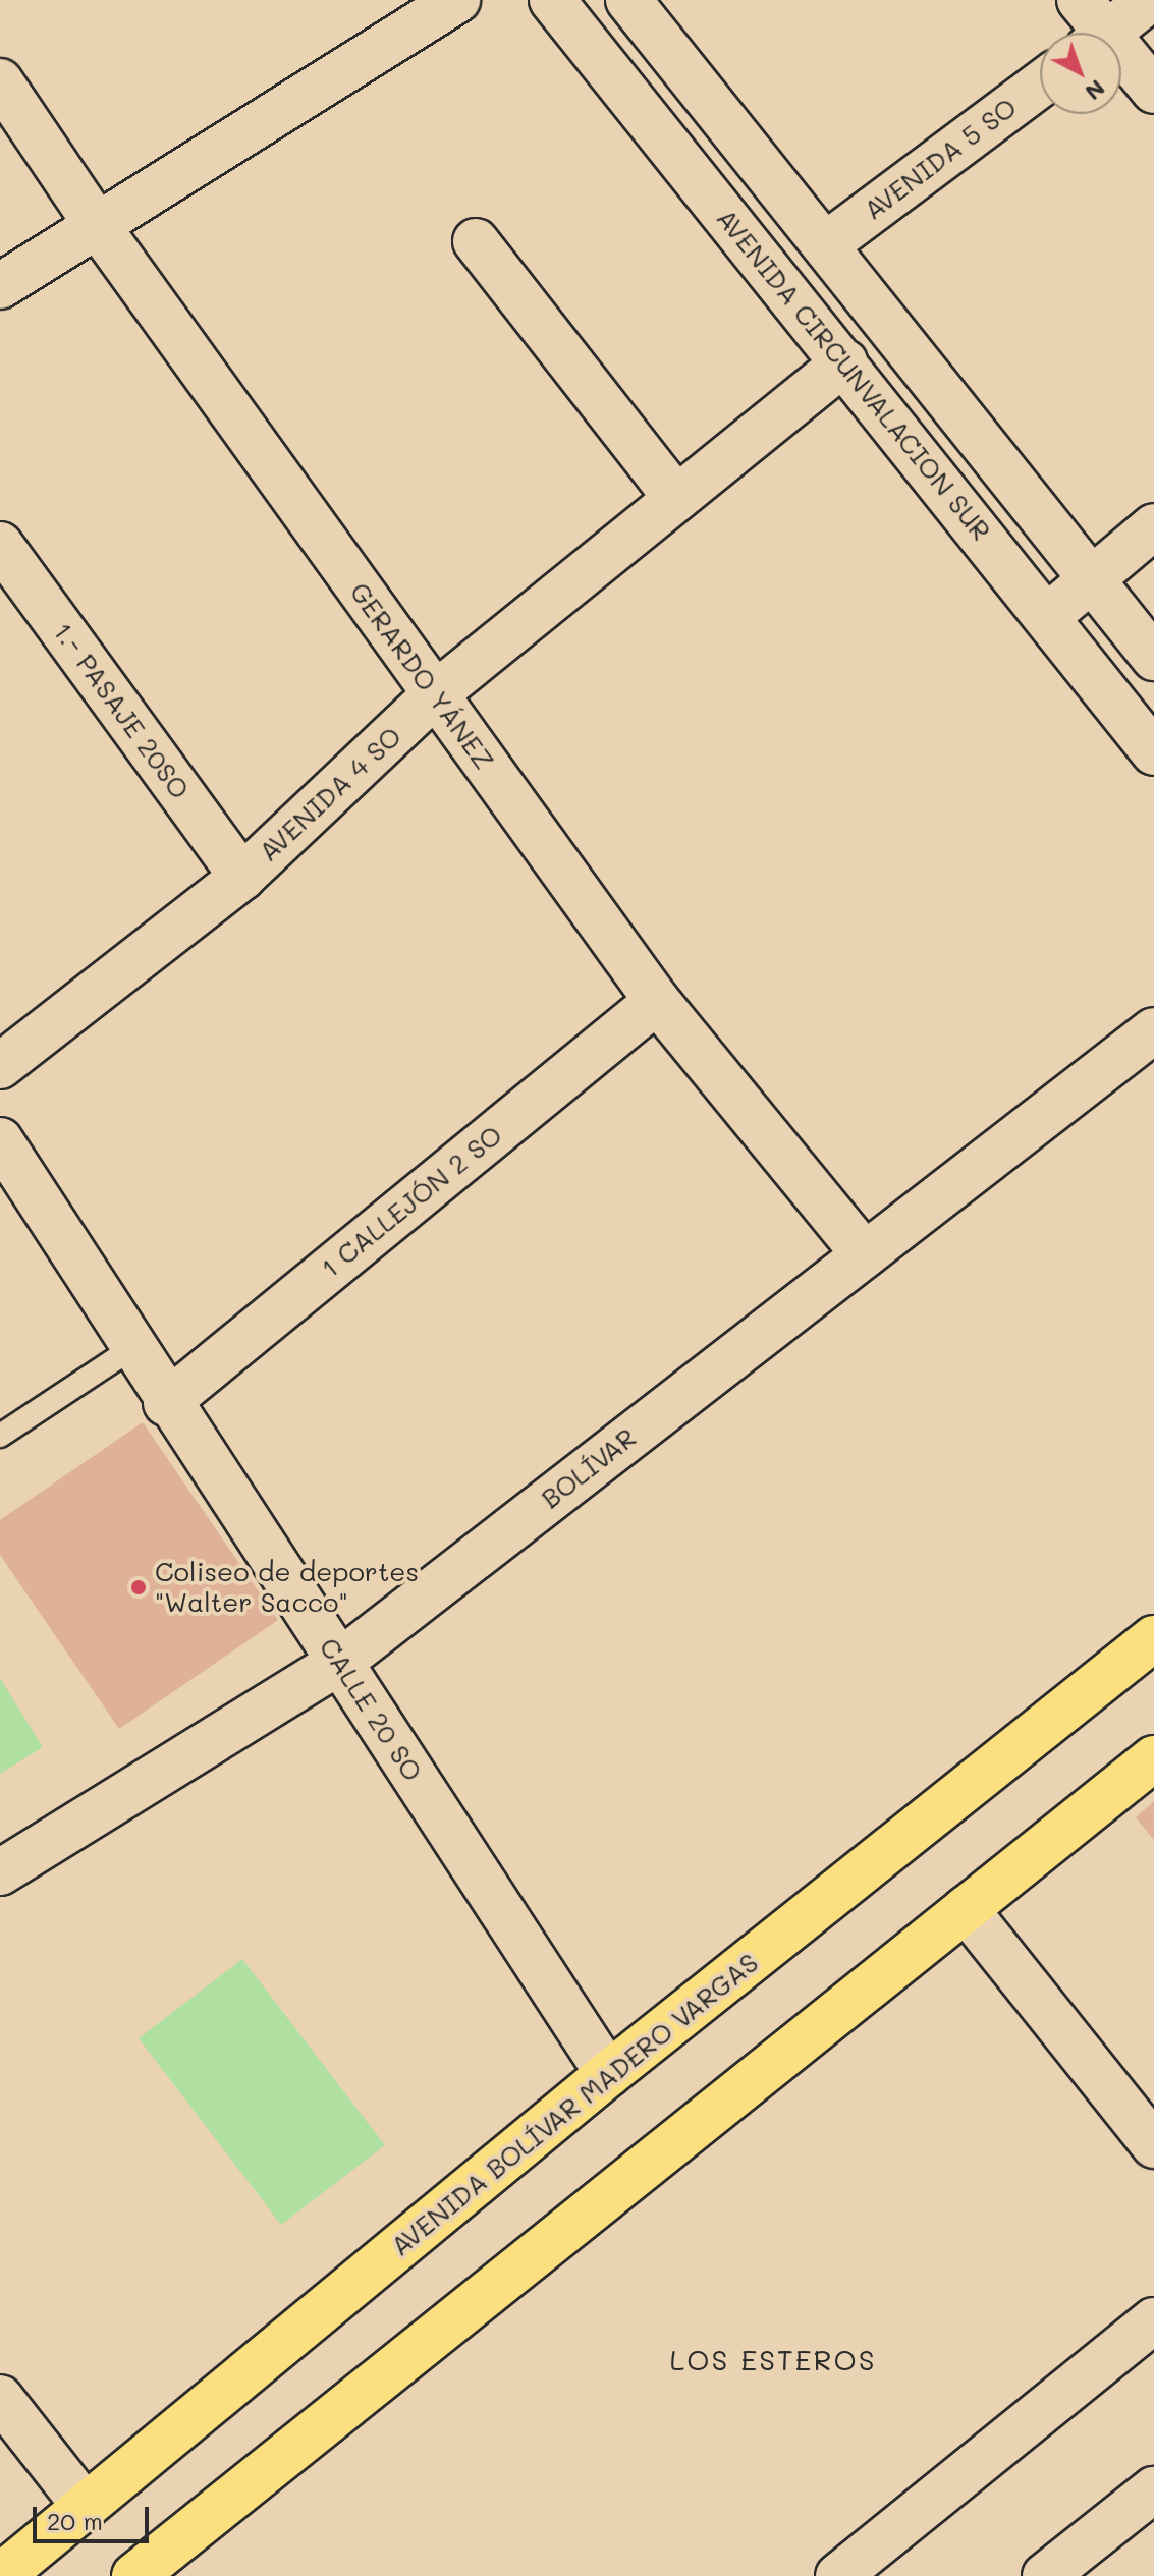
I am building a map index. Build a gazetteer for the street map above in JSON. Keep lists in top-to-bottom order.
{
  "streets": {
    "main road": ["AVENIDA BOLÍVAR MADERO VARGAS"],
    "street": [
      "AVENIDA 5 SO",
      "AVENIDA CIRCUNVALACION SUR",
      "GERARDO YÁNEZ",
      "1.- PASAJE 20SO",
      "AVENIDA 4 SO",
      "1 CALLEJÓN 2 SO",
      "BOLÍVAR",
      "CALLE 20 SO"
    ]
  },
  "crossings": [
    ["AVENIDA CIRCUNVALACION SUR", "AVENIDA 4 SO"],
    ["GERARDO YÁNEZ", "AVENIDA 4 SO"],
    ["GERARDO YÁNEZ", "1 CALLEJÓN 2 SO"],
    ["GERARDO YÁNEZ", "BOLÍVAR"],
    ["1.- PASAJE 20SO", "AVENIDA 4 SO"],
    ["1 CALLEJÓN 2 SO", "CALLE 20 SO"],
    ["BOLÍVAR", "CALLE 20 SO"],
    ["CALLE 20 SO", "AVENIDA BOLÍVAR MADERO VARGAS"]
  ],
  "districts": ["LOS ESTEROS"],
  "places": ["Coliseo de deportes \"Walter Sacco\""],
  "scale_bar": "20 m",
  "north": "bottom right"
}
